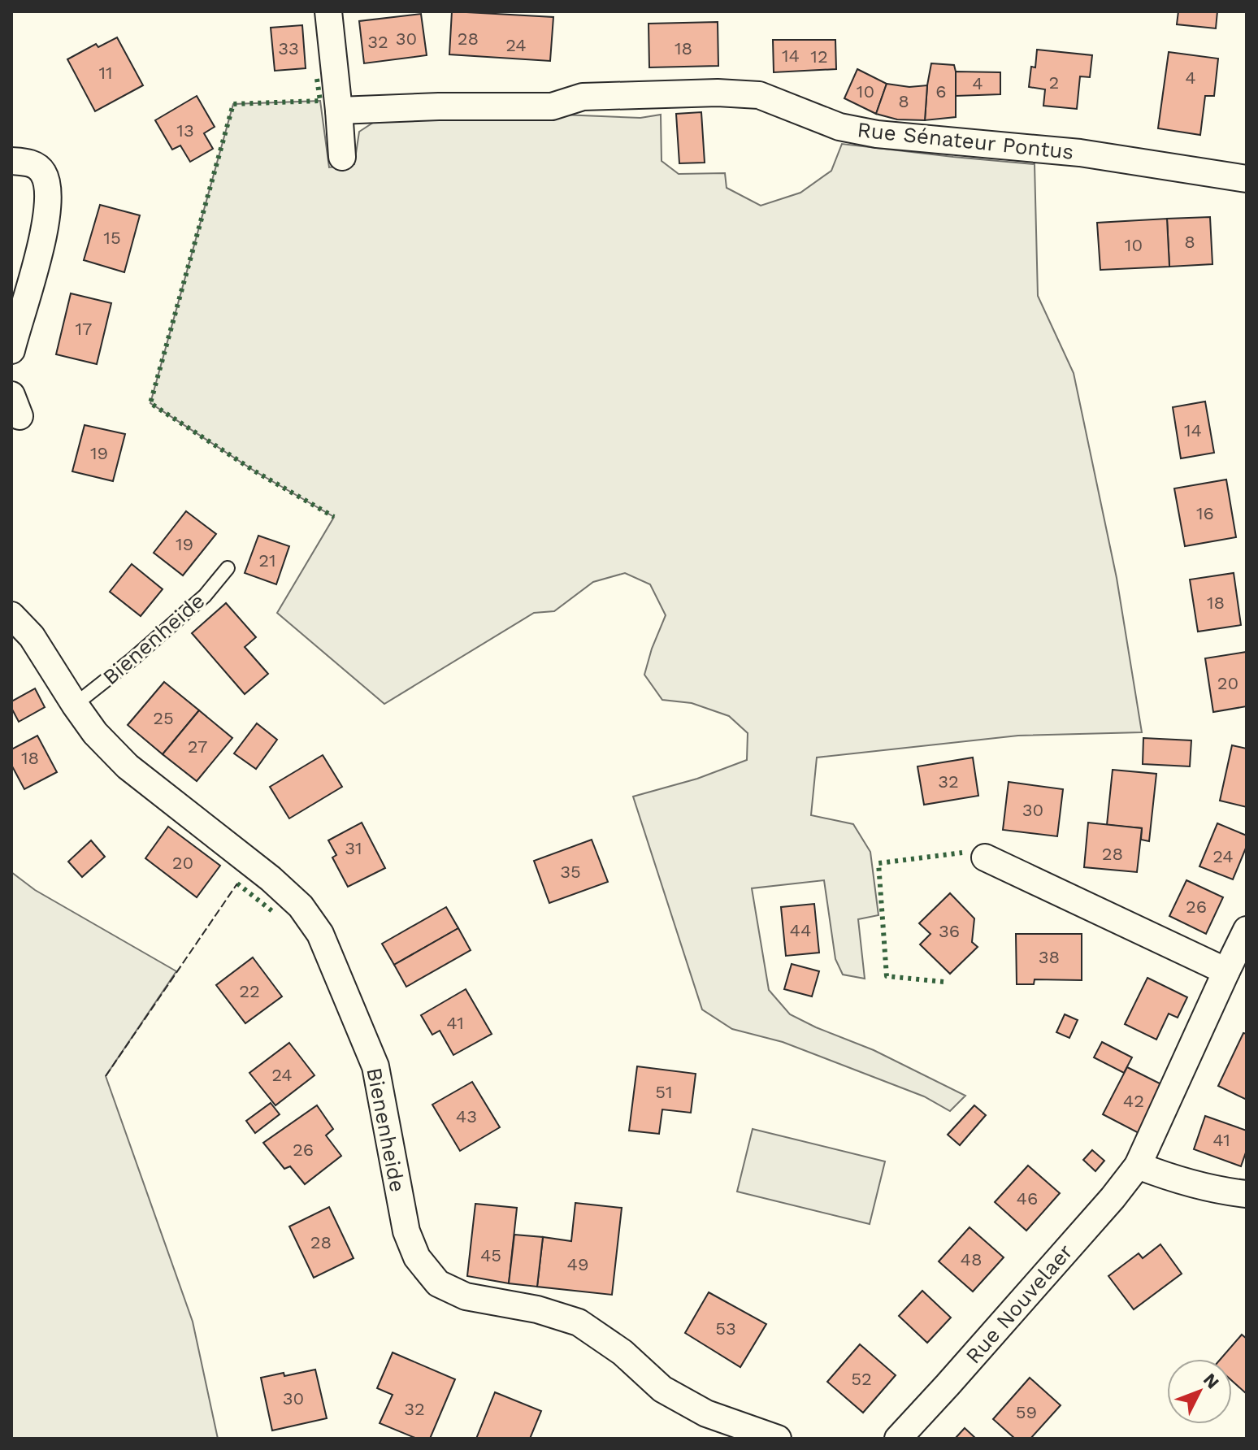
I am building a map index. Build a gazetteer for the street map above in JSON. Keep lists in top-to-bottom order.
{
  "streets": {
    "street": ["Rue Sénateur Pontus", "Bienenheide", "Rue Nouvelaer"]
  },
  "house_numbers": [
    "30",
    "28",
    "32",
    "24",
    "33",
    "18",
    "14",
    "12",
    "11",
    "4",
    "2",
    "4",
    "10",
    "6",
    "8",
    "13",
    "15",
    "8",
    "10",
    "17",
    "14",
    "19",
    "16",
    "19",
    "21",
    "18",
    "20",
    "25",
    "27",
    "18",
    "32",
    "30",
    "31",
    "28",
    "24",
    "20",
    "35",
    "26",
    "44",
    "36",
    "38",
    "22",
    "41",
    "24",
    "51",
    "42",
    "43",
    "41",
    "26",
    "46",
    "28",
    "45",
    "48",
    "49",
    "53",
    "52",
    "30",
    "32",
    "59"
  ],
  "north": "top right"
}
